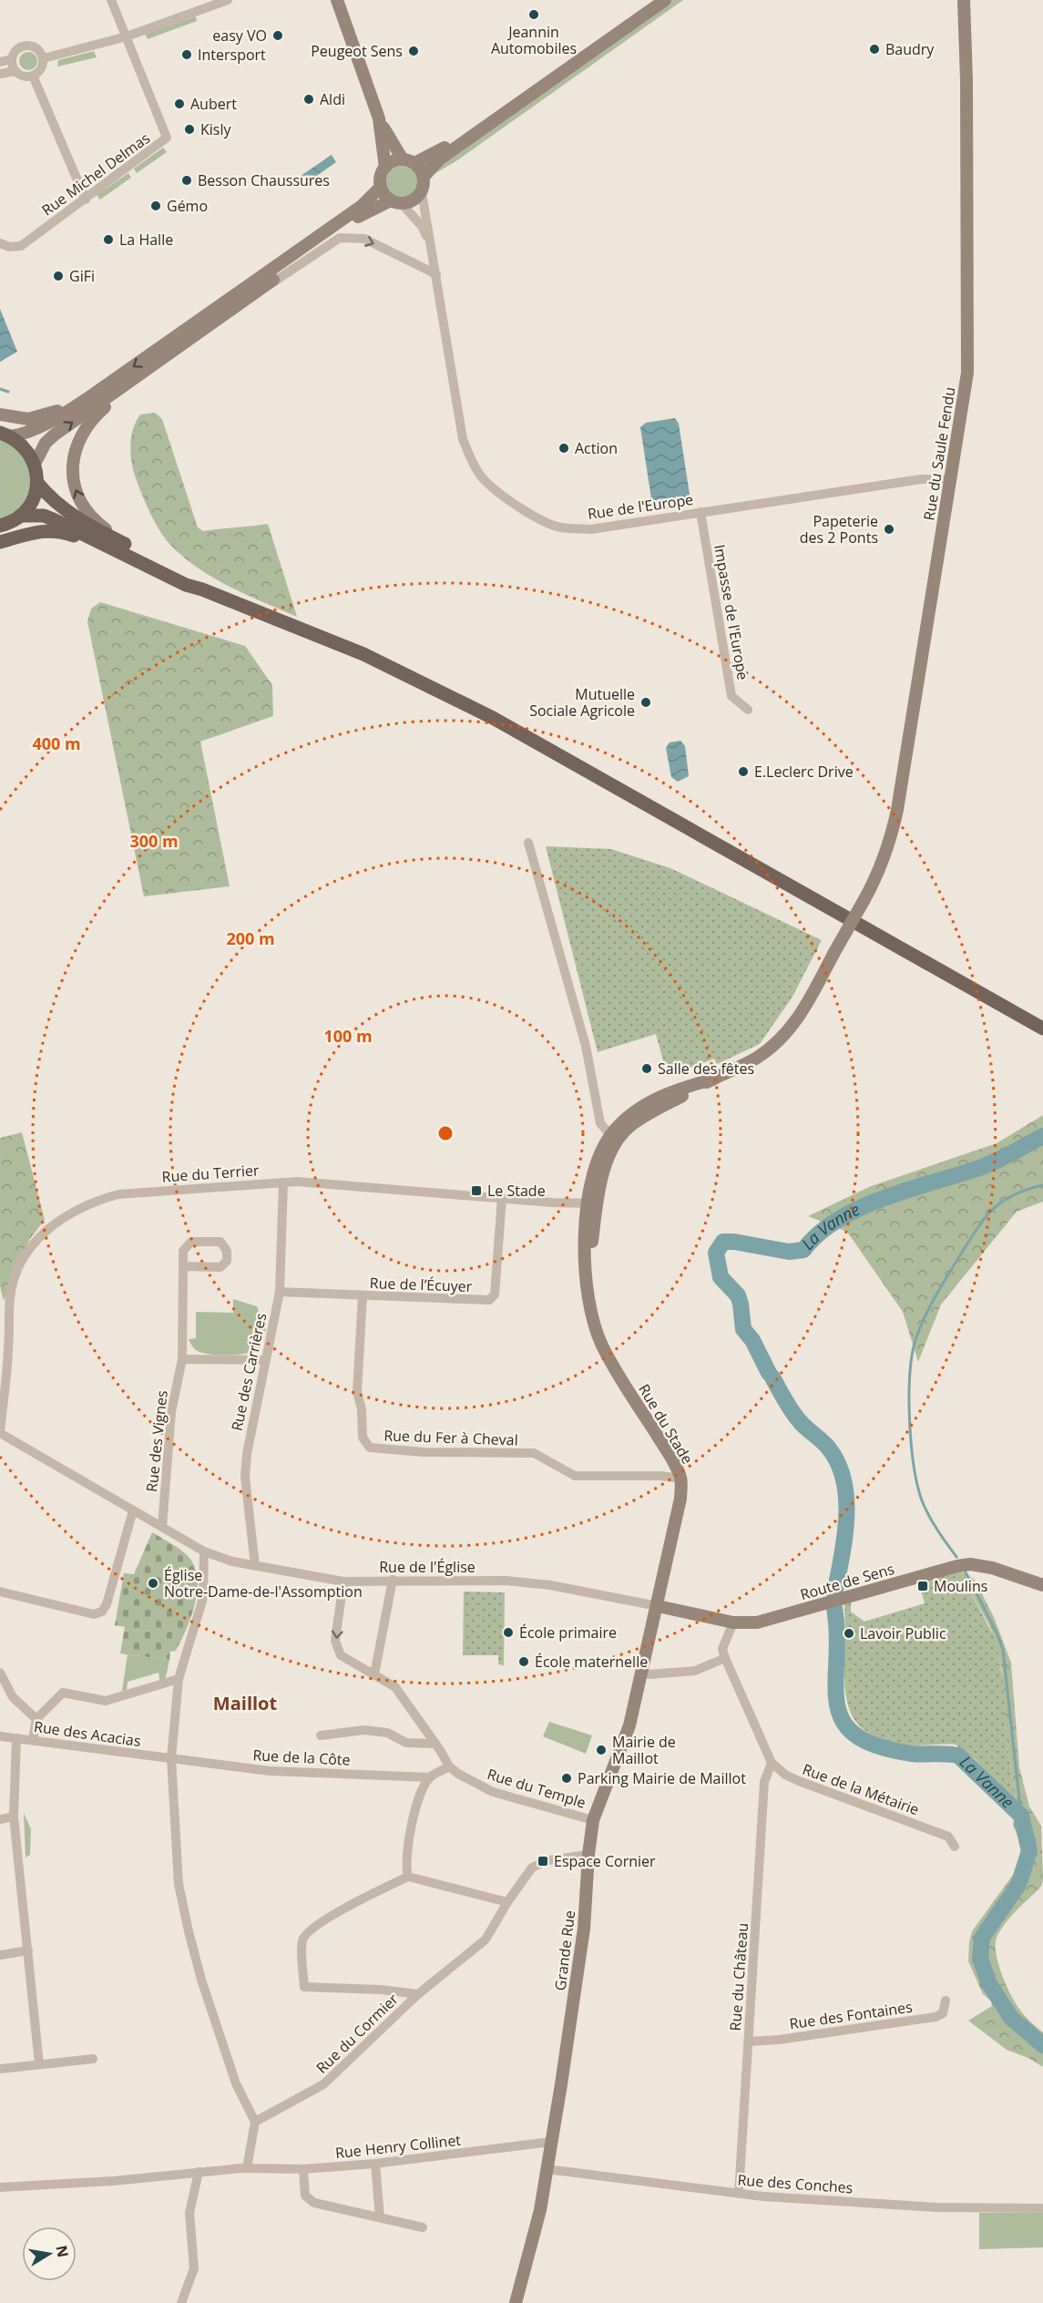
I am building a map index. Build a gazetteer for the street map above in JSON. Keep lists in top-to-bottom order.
{
  "streets": {
    "street": [
      "Rue Michel Delmas",
      "Rue du Saule Fendu",
      "Rue de l'Europe",
      "Impasse de l'Europe",
      "Rue du Terrier",
      "Rue de l’Écuyer",
      "Rue des Carrières",
      "Rue du Stade",
      "Rue du Fer à Cheval",
      "Rue des Vignes",
      "Rue de l'Église",
      "Route de Sens",
      "Rue des Acacias",
      "Rue de la Côte",
      "Rue du Temple",
      "Rue de la Métairie",
      "Grande Rue",
      "Rue du Château",
      "Rue des Fontaines",
      "Rue du Cormier",
      "Rue Henry Collinet",
      "Rue des Conches"
    ]
  },
  "crossings": [
    ["Rue du Saule Fendu", "Rue de l'Europe"],
    ["Rue du Saule Fendu", "Rue du Stade"],
    ["Rue de l'Europe", "Impasse de l'Europe"],
    ["Rue du Terrier", "Rue de l’Écuyer"],
    ["Rue du Terrier", "Rue des Carrières"],
    ["Rue du Terrier", "Rue du Stade"],
    ["Rue du Terrier", "Rue de l'Église"],
    ["Rue de l’Écuyer", "Rue des Carrières"],
    ["Rue de l’Écuyer", "Rue du Fer à Cheval"],
    ["Rue des Carrières", "Rue de l'Église"],
    ["Rue du Stade", "Rue du Fer à Cheval"],
    ["Rue du Stade", "Rue de l'Église"],
    ["Rue du Stade", "Route de Sens"],
    ["Rue du Stade", "Grande Rue"],
    ["Rue des Vignes", "Rue de l'Église"],
    ["Rue de l'Église", "Route de Sens"],
    ["Rue de l'Église", "Rue du Temple"],
    ["Rue de l'Église", "Grande Rue"],
    ["Route de Sens", "Grande Rue"],
    ["Rue des Acacias", "Rue de la Côte"],
    ["Rue du Temple", "Grande Rue"],
    ["Rue de la Métairie", "Rue du Château"],
    ["Grande Rue", "Rue du Cormier"],
    ["Grande Rue", "Rue Henry Collinet"],
    ["Grande Rue", "Rue des Conches"],
    ["Rue du Château", "Rue des Fontaines"],
    ["Rue du Château", "Rue des Conches"]
  ],
  "districts": ["Maillot"],
  "water": ["La Vanne"],
  "places": {
    "other": [
      "Jeannin Automobiles",
      "easy VO",
      "Baudry",
      "Peugeot Sens",
      "Intersport",
      "Aldi",
      "Aubert",
      "Kisly",
      "Besson Chaussures",
      "Gémo",
      "La Halle",
      "GiFi",
      "Action",
      "Papeterie des 2 Ponts",
      "Mutuelle Sociale Agricole",
      "E.Leclerc Drive",
      "Salle des fêtes",
      "Église Notre-Dame-de-l'Assomption",
      "École primaire",
      "Lavoir Public",
      "École maternelle",
      "Mairie de Maillot",
      "Parking Mairie de Maillot"
    ],
    "transit": ["Le Stade", "Moulins", "Espace Cornier"]
  },
  "north": "right",
  "rings": [
    "400 m",
    "300 m",
    "200 m",
    "100 m"
  ]
}
